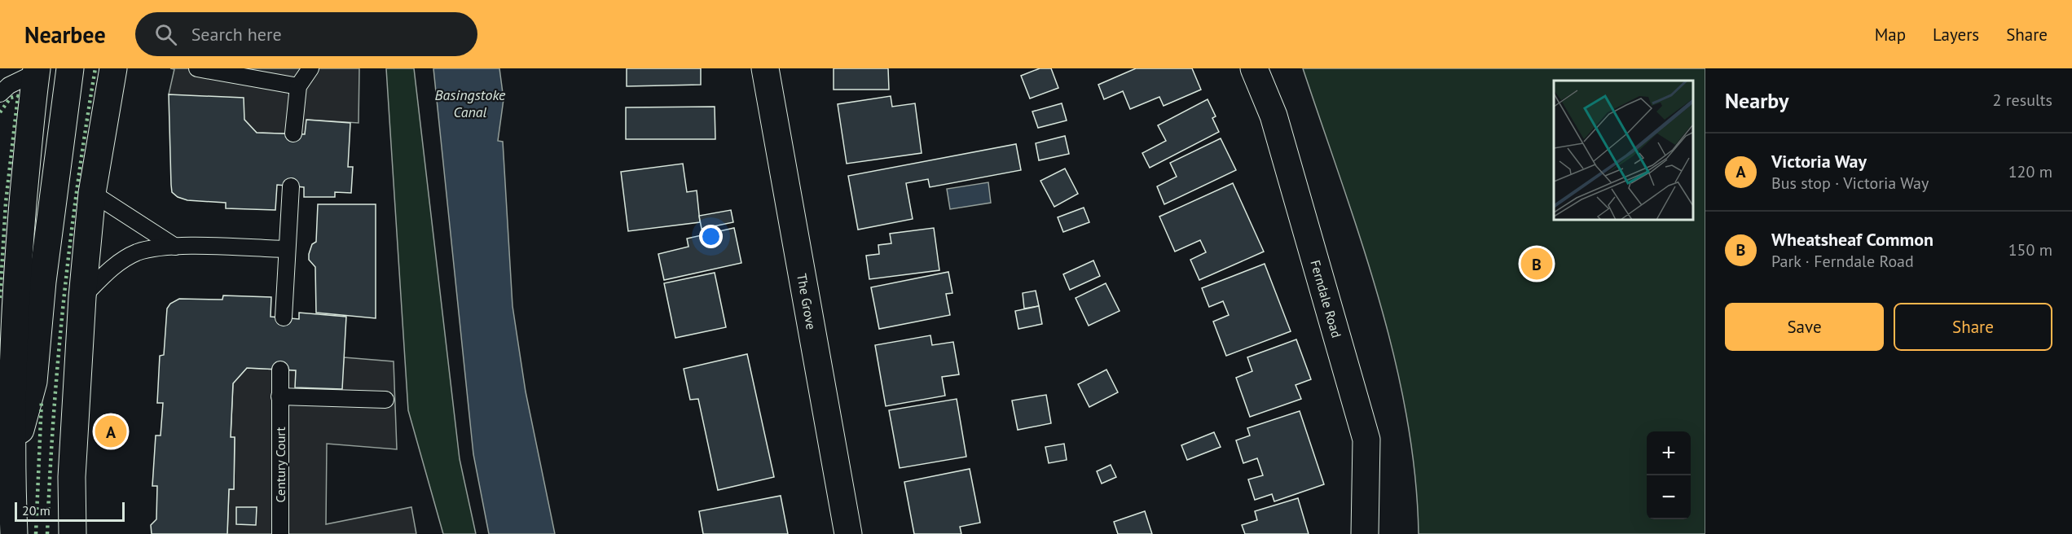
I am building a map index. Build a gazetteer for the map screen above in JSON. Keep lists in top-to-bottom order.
{
  "streets": {
    "main road": ["Ferndale Road", "The Grove"],
    "lane": ["Century Court"]
  },
  "water": ["Basingstoke Canal"],
  "scale_bar": "20 m",
  "page": {
    "header": "Nearbee",
    "search": "Search here",
    "nav": ["Map", "Layers", "Share"],
    "heading": ["Nearby", "2 results"],
    "list": [
      {
        "mark": "A",
        "name": "Victoria Way",
        "note": "Bus stop · Victoria Way",
        "value": "120 m"
      },
      {
        "mark": "B",
        "name": "Wheatsheaf Common",
        "note": "Park · Ferndale Road",
        "value": "150 m"
      }
    ],
    "pins": ["B", "A"],
    "buttons": ["Save", "Share"],
    "map_buttons": ["+", "−"],
    "scale": "20 m"
  }
}
